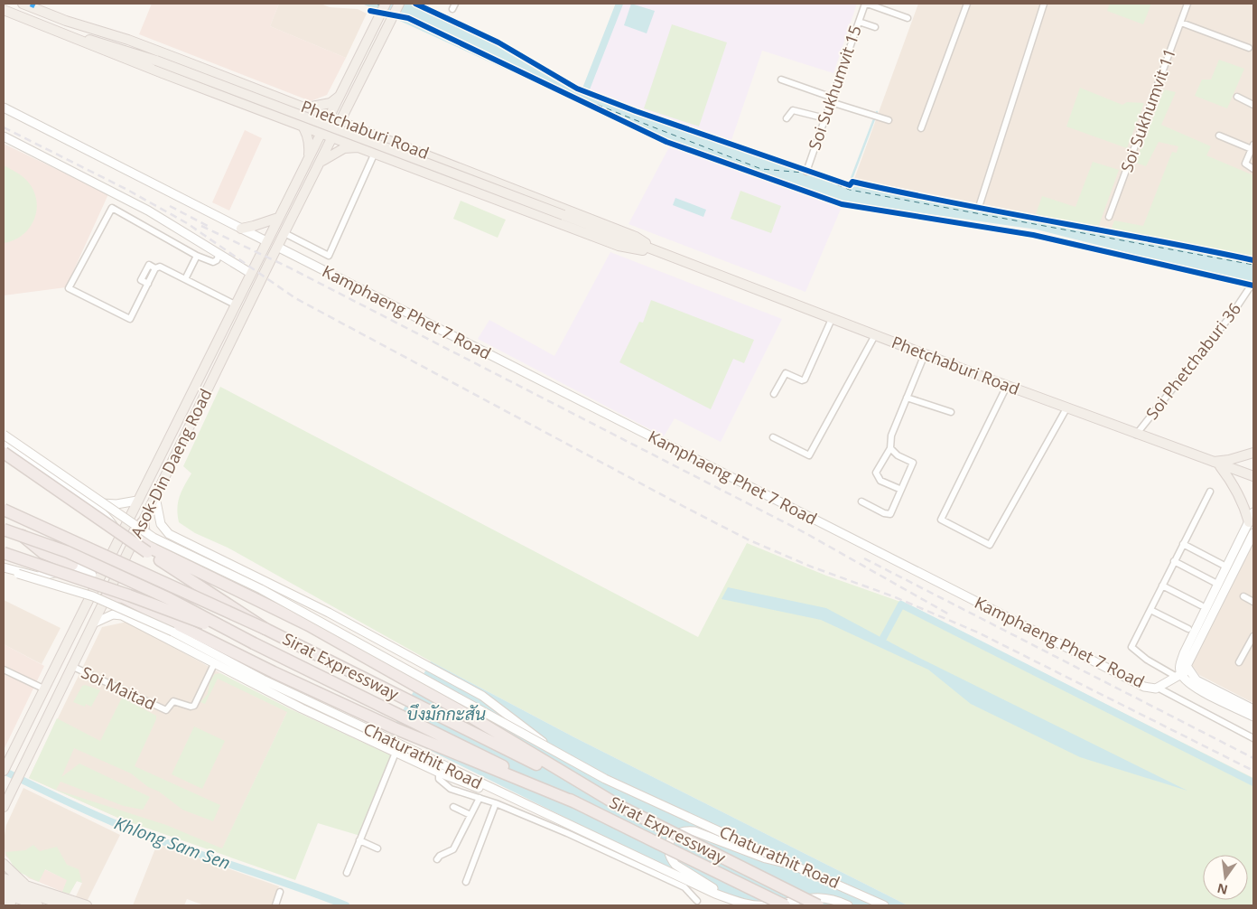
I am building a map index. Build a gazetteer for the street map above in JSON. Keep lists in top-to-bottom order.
{
  "streets": {
    "highway": ["Sirat Expressway"],
    "main road": [
      "Phetchaburi Road",
      "Kamphaeng Phet 7 Road",
      "Asok-Din Daeng Road",
      "Chaturathit Road"
    ],
    "street": [
      "Soi Sukhumvit 15",
      "Soi Sukhumvit 11",
      "Soi Phetchaburi 36",
      "Soi Maitad"
    ]
  },
  "crossings": [
    ["Phetchaburi Road", "Soi Phetchaburi 36"],
    ["Phetchaburi Road", "Asok-Din Daeng Road"],
    ["Kamphaeng Phet 7 Road", "Asok-Din Daeng Road"],
    ["Asok-Din Daeng Road", "Soi Maitad"]
  ],
  "water": ["บึงมักกะสัน", "Khlong Sam Sen"],
  "north": "bottom"
}
